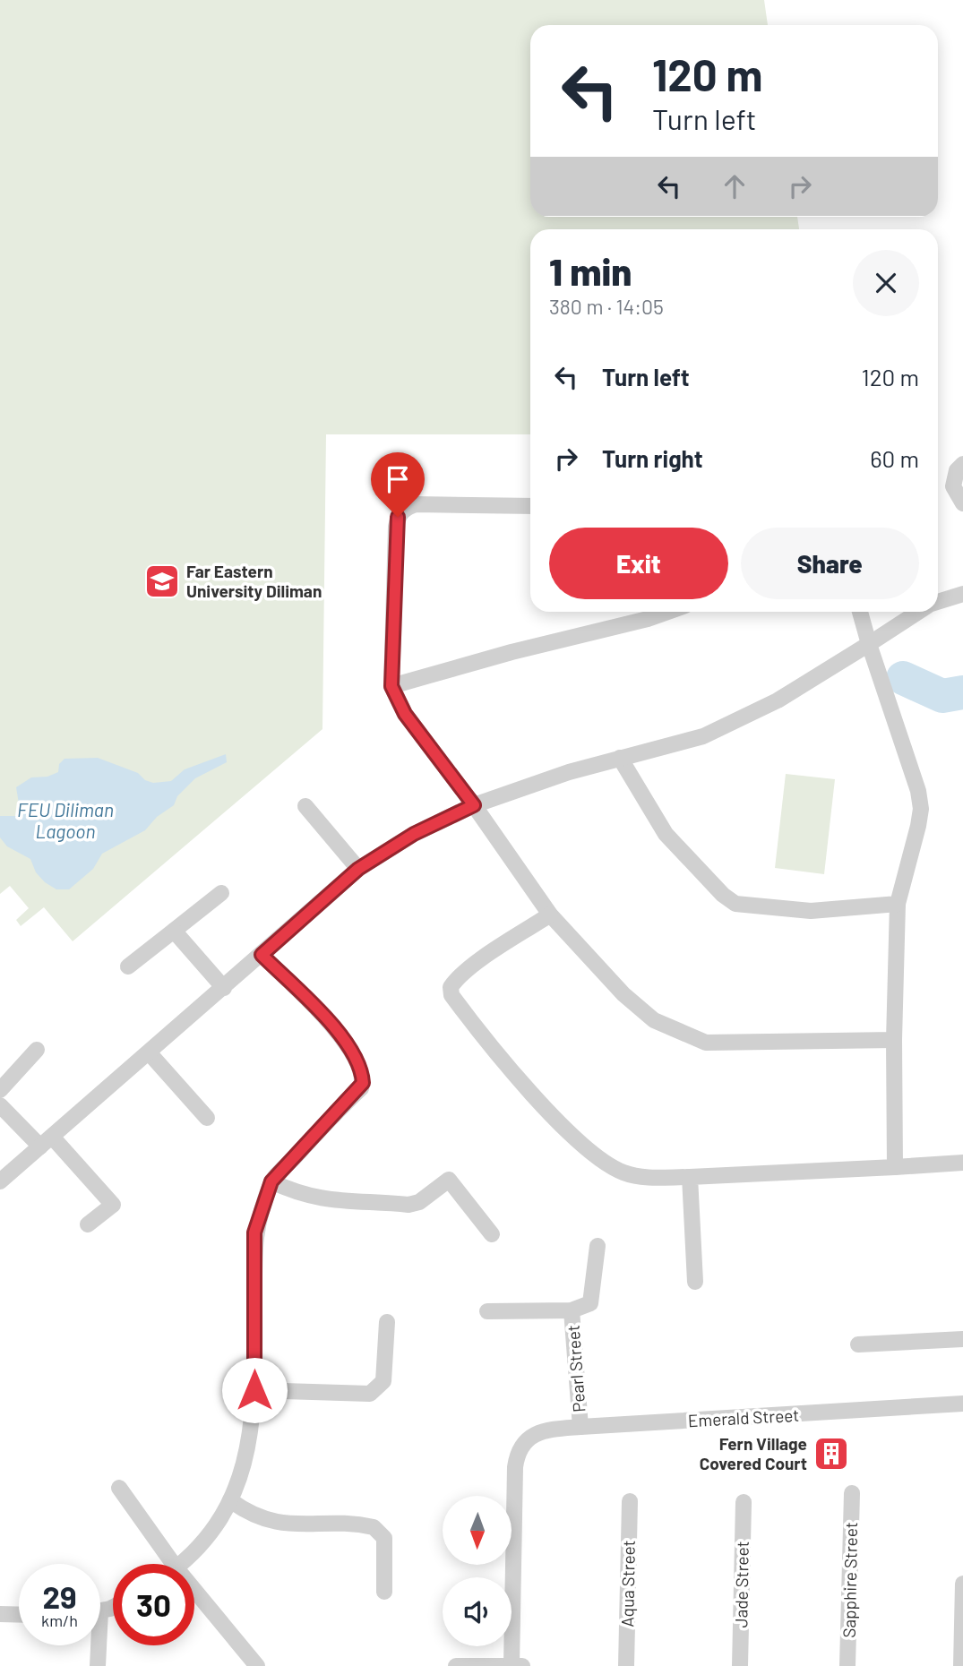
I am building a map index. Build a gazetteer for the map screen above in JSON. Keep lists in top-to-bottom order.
{
  "streets": {
    "street": [
      "Pearl Street",
      "Emerald Street",
      "Sapphire Street",
      "Aqua Street",
      "Jade Street"
    ]
  },
  "crossings": [
    ["Pearl Street", "Emerald Street"]
  ],
  "water": ["FEU Diliman Lagoon"],
  "places": {
    "school or university": ["Far Eastern University Diliman"],
    "building": ["Fern Village Covered Court"]
  },
  "north": "bottom",
  "page": {
    "turn": ["120 m", "Turn left"],
    "heading": ["1 min", "380 m · 14:05"],
    "list": [
      {
        "name": "Turn left",
        "value": "120 m"
      },
      {
        "name": "Turn right",
        "value": "60 m"
      }
    ],
    "buttons": ["Exit", "Share"],
    "speed": "29 km/h",
    "limit": "30"
  }
}
